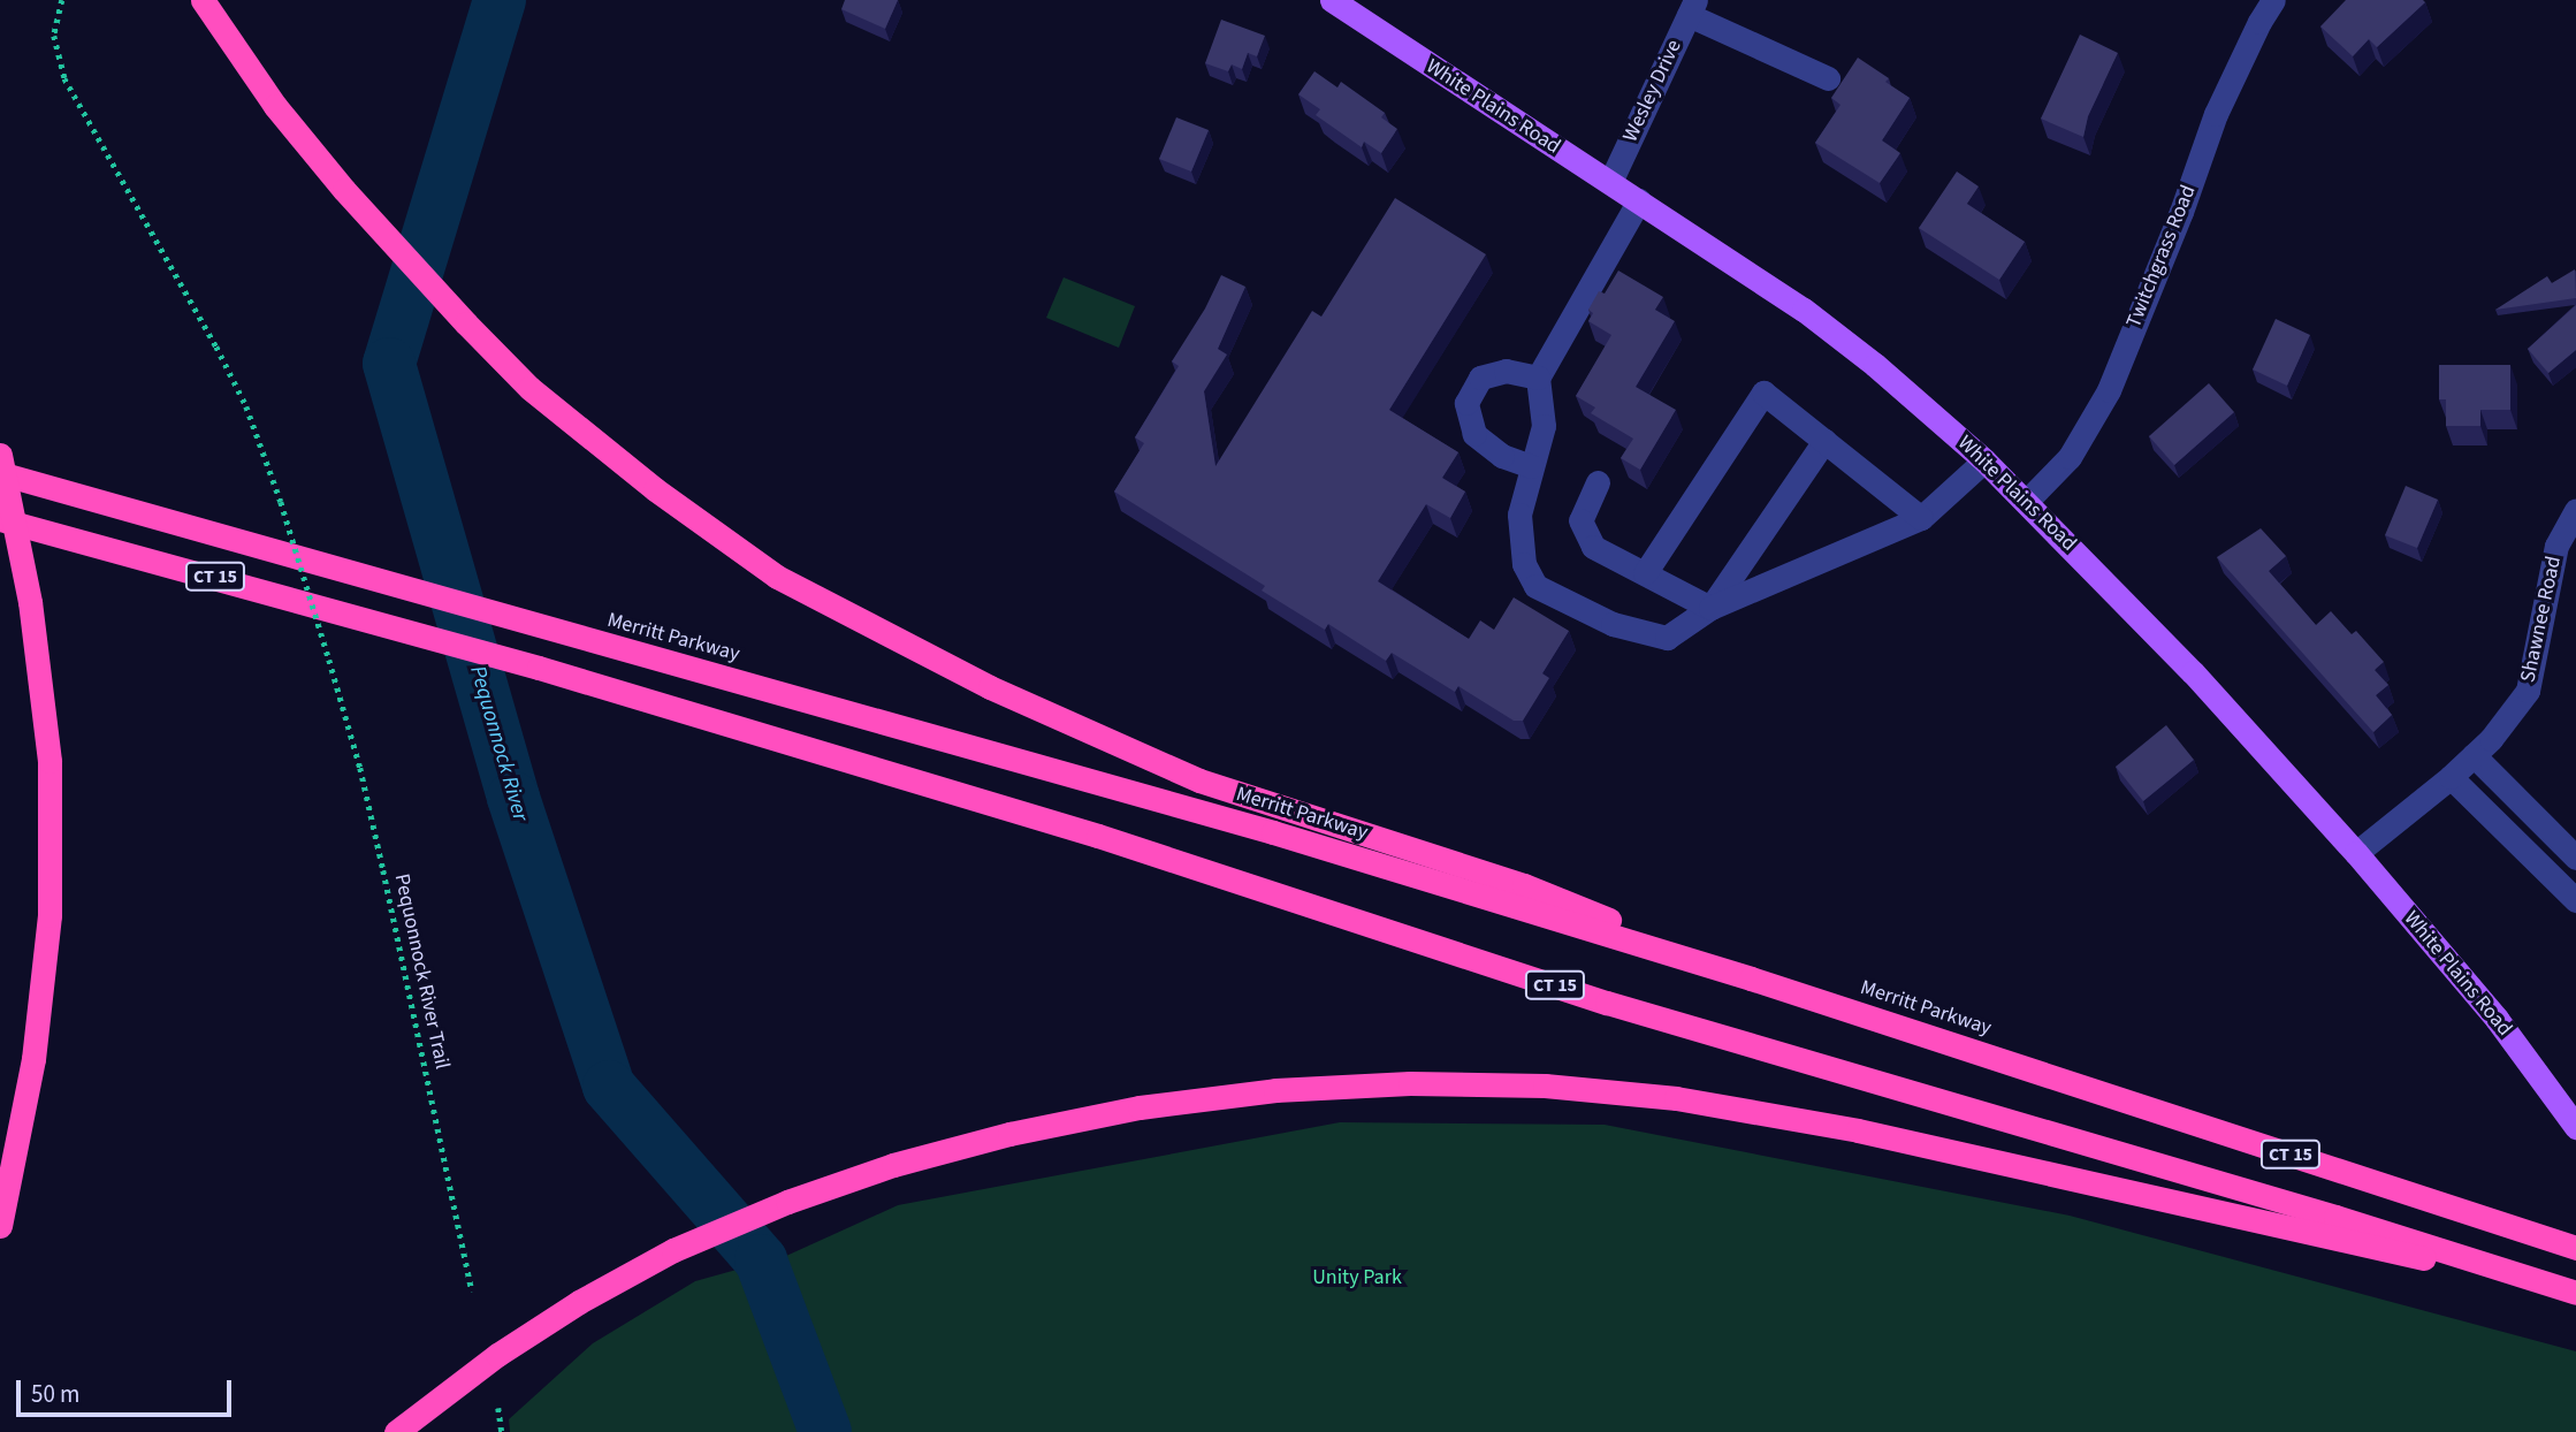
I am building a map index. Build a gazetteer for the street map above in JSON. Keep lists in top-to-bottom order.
{
  "streets": {
    "highway": ["CT 15", "Merritt Parkway"],
    "main road": ["White Plains Road"],
    "street": ["Wesley Drive", "Twitchgrass Road", "Shawnee Road"],
    "path": ["Pequonnock River Trail"]
  },
  "crossings": [
    ["Wesley Drive", "White Plains Road"],
    ["White Plains Road", "Twitchgrass Road"],
    ["White Plains Road", "Shawnee Road"]
  ],
  "water": ["Pequonnock River"],
  "parks": ["Unity Park"],
  "scale_bar": "50 m"
}
